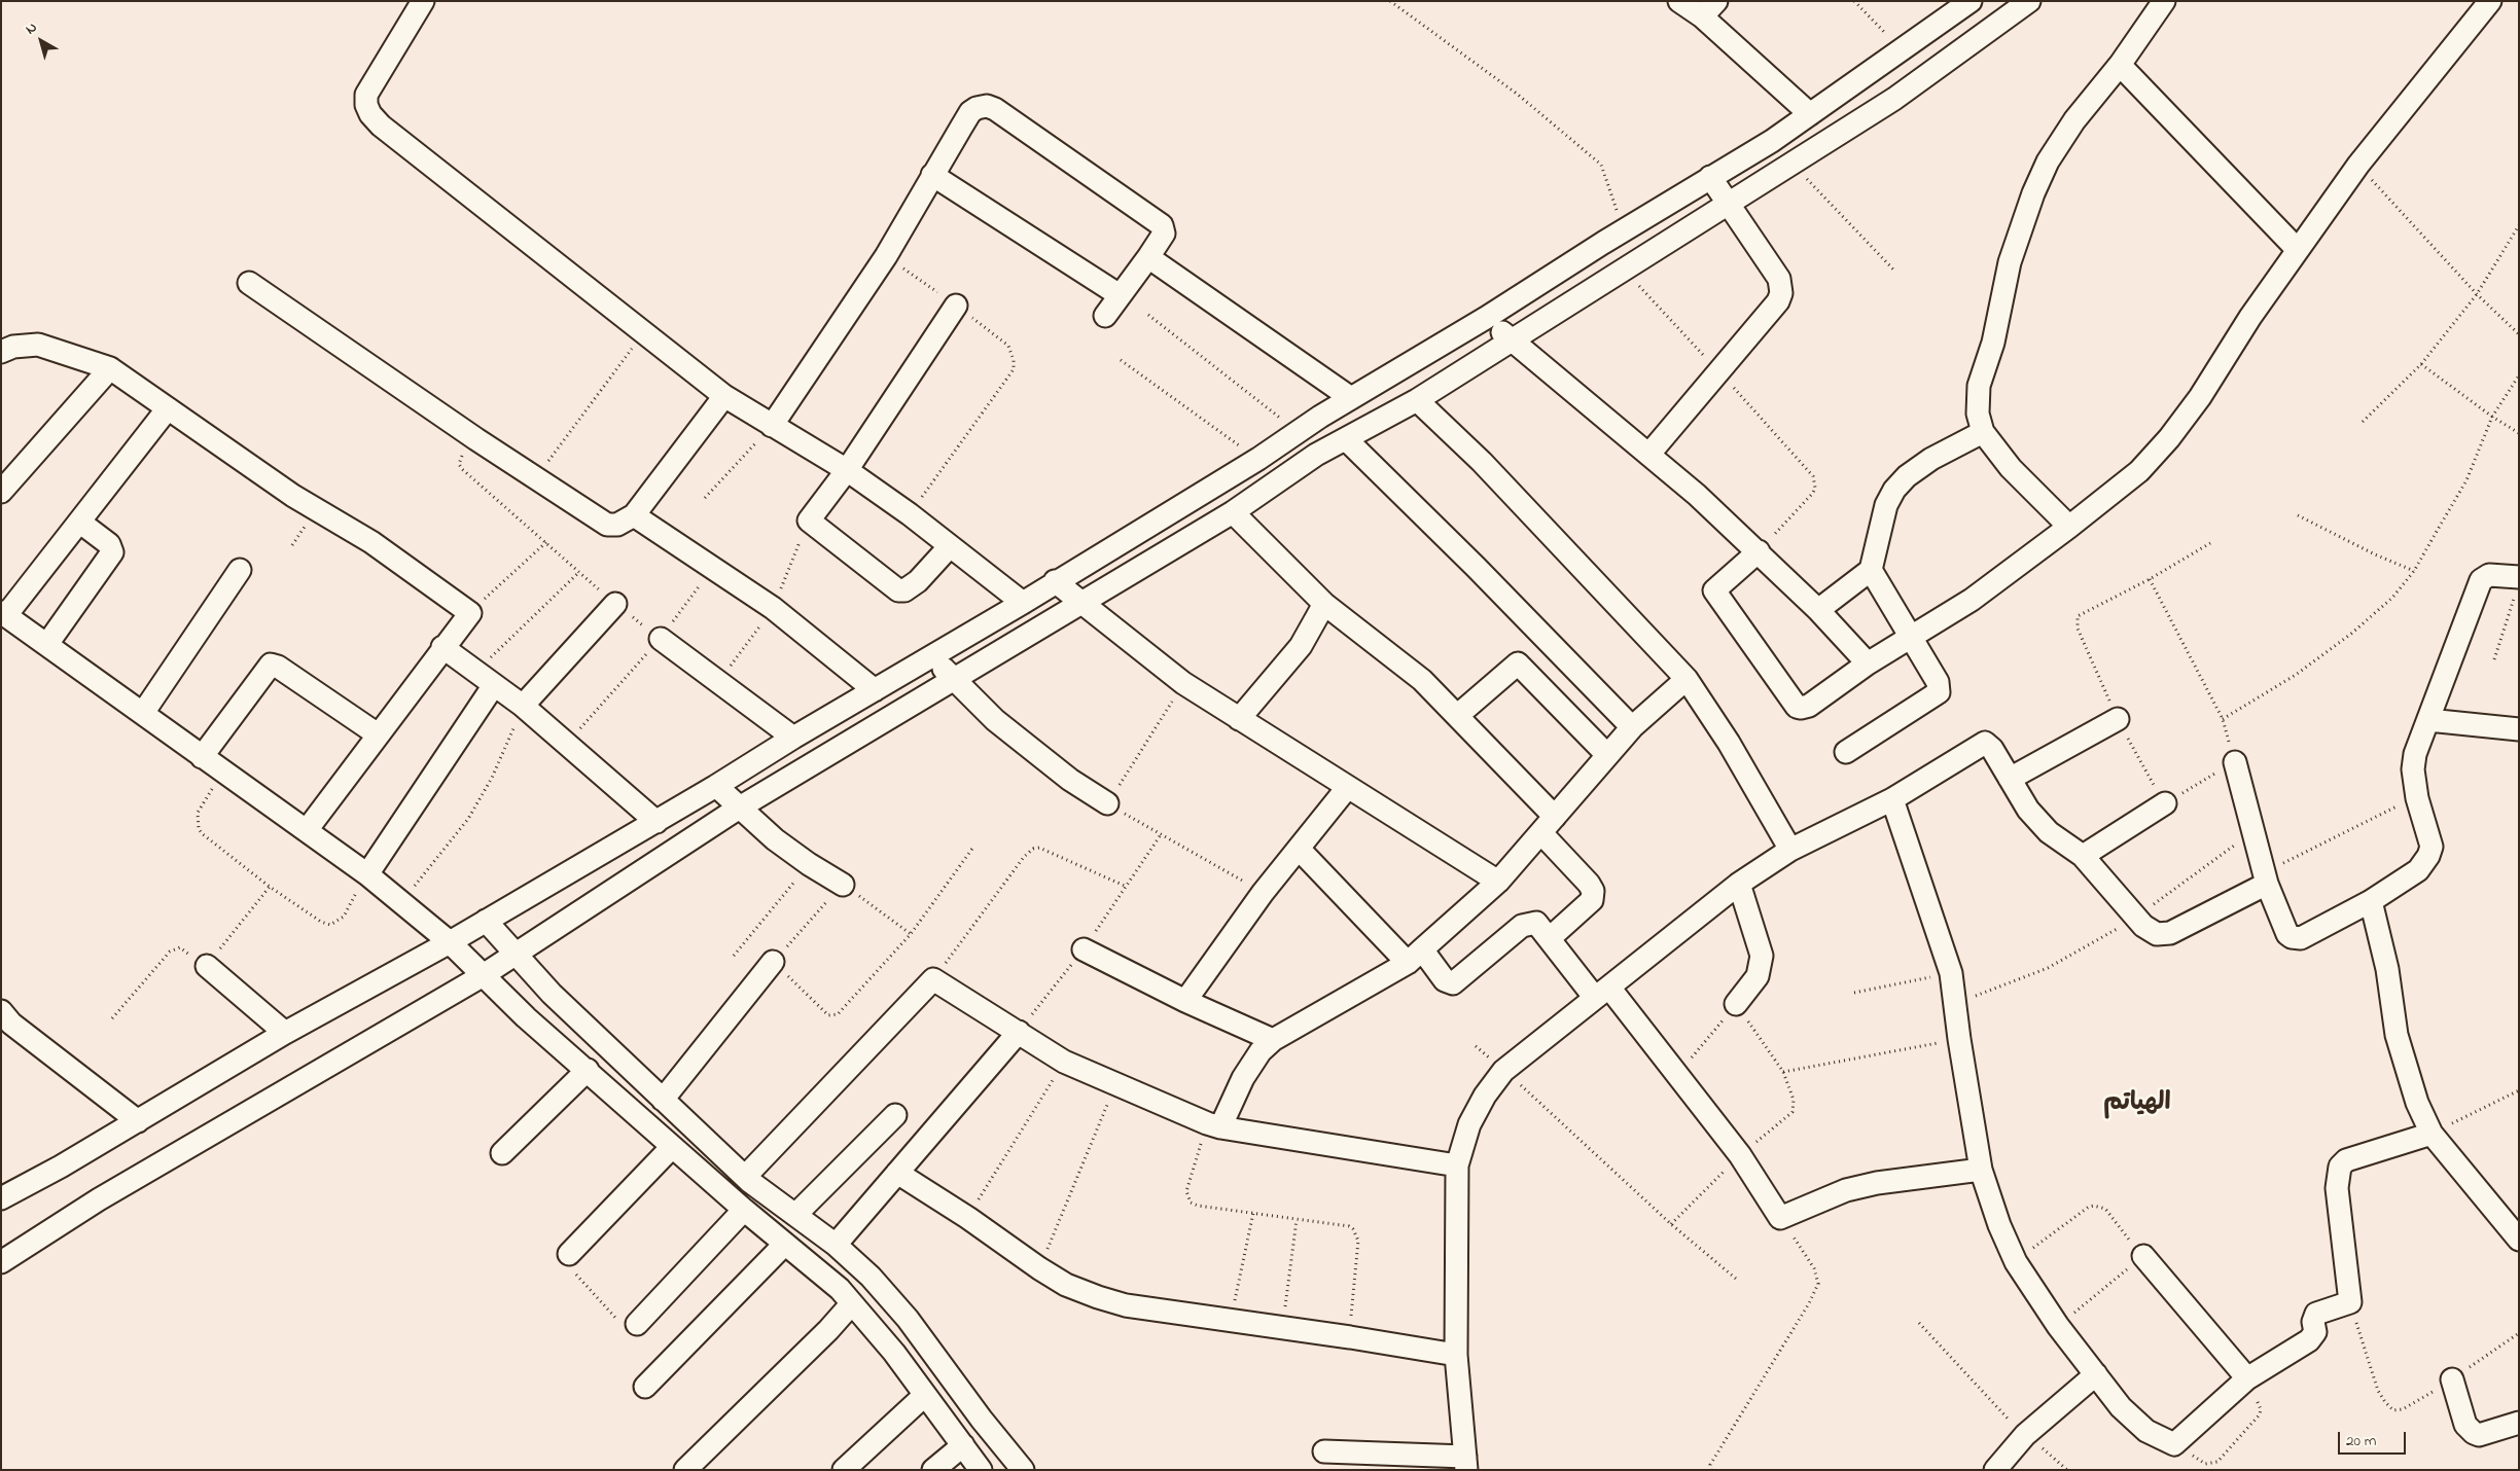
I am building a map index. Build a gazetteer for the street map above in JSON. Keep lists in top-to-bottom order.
{
  "districts": ["الهياتم"],
  "scale_bar": "20 m",
  "north": "top left"
}
